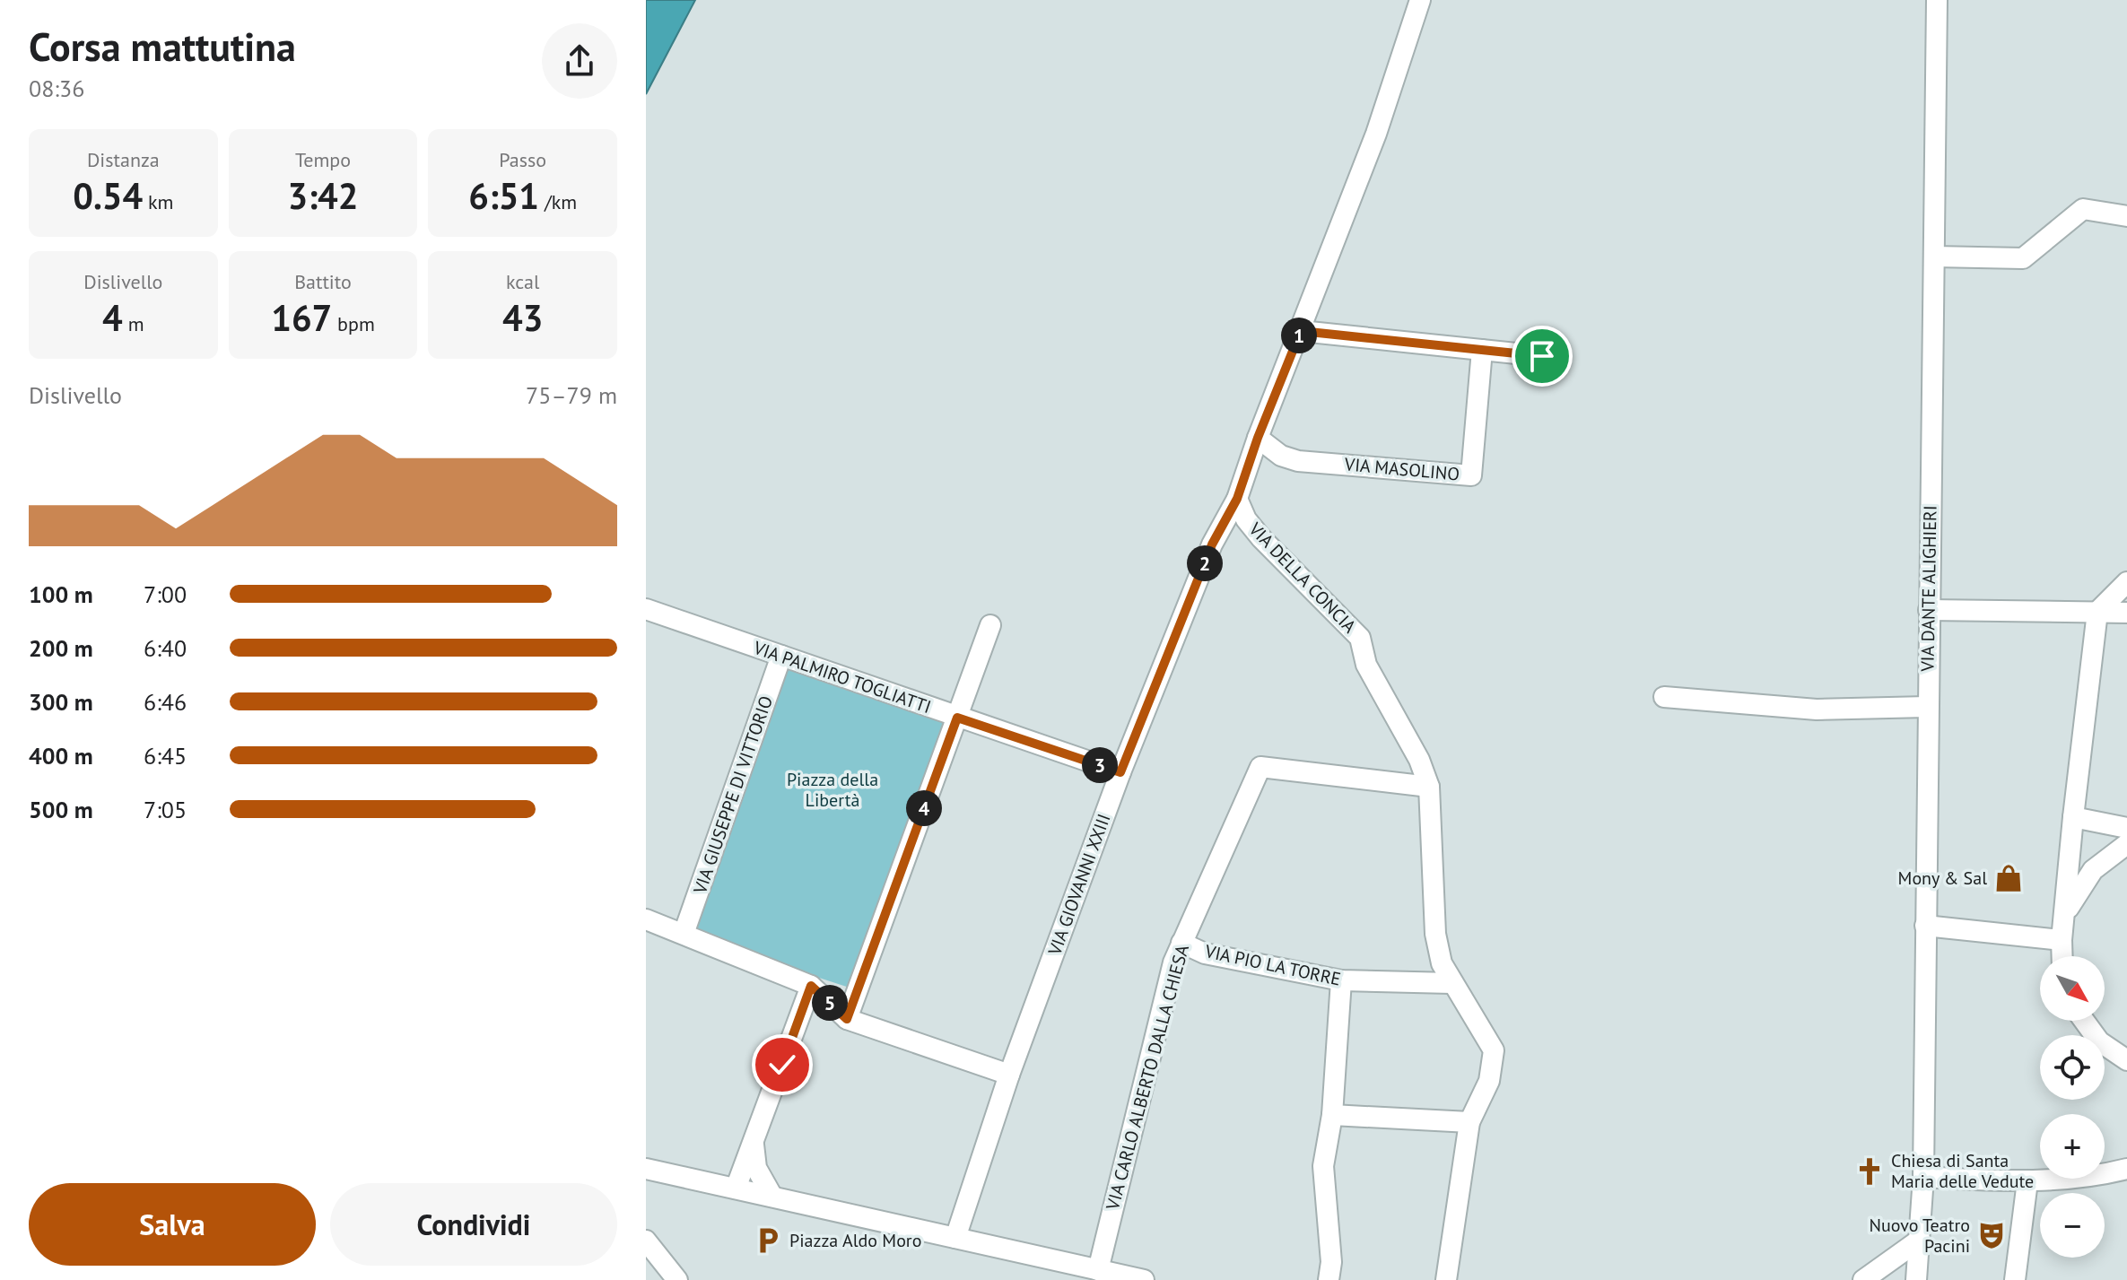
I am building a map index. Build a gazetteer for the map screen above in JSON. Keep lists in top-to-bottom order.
{
  "streets": {
    "street": [
      "VIA MASOLINO",
      "VIA DELLA CONCIA",
      "VIA DANTE ALIGHIERI",
      "VIA PALMIRO TOGLIATTI",
      "VIA GIUSEPPE DI VITTORIO",
      "VIA GIOVANNI XXIII",
      "VIA PIO LA TORRE",
      "VIA CARLO ALBERTO DALLA CHIESA"
    ]
  },
  "crossings": [
    ["VIA DELLA CONCIA", "VIA GIOVANNI XXIII"],
    ["VIA DELLA CONCIA", "VIA PIO LA TORRE"],
    ["VIA DELLA CONCIA", "VIA CARLO ALBERTO DALLA CHIESA"],
    ["VIA PALMIRO TOGLIATTI", "VIA GIUSEPPE DI VITTORIO"],
    ["VIA PALMIRO TOGLIATTI", "VIA GIOVANNI XXIII"],
    ["VIA PIO LA TORRE", "VIA CARLO ALBERTO DALLA CHIESA"]
  ],
  "parks": ["Piazza della Libertà"],
  "places": {
    "shop": ["Mony & Sal"],
    "church": ["Chiesa di Santa Maria delle Vedute"],
    "theatre": ["Nuovo Teatro Pacini"],
    "parking": ["Piazza Aldo Moro"]
  },
  "north": "bottom right",
  "page": {
    "heading": ["Corsa mattutina", "08:36"],
    "stats": [
      ["Distanza", "0.54 km"],
      ["Tempo", "3:42"],
      ["Passo", "6:51 /km"],
      ["Dislivello", "4 m"],
      ["Battito", "167 bpm"],
      ["kcal", "43"]
    ],
    "pins": [
      "1",
      "2",
      "3",
      "4",
      "5"
    ],
    "chart": ["Dislivello", "75–79 m"],
    "list": [
      {
        "name": "100 m",
        "note": "7:00"
      },
      {
        "name": "200 m",
        "note": "6:40"
      },
      {
        "name": "300 m",
        "note": "6:46"
      },
      {
        "name": "400 m",
        "note": "6:45"
      },
      {
        "name": "500 m",
        "note": "7:05"
      }
    ],
    "map_buttons": ["+", "−"],
    "buttons": ["Salva", "Condividi"]
  }
}
